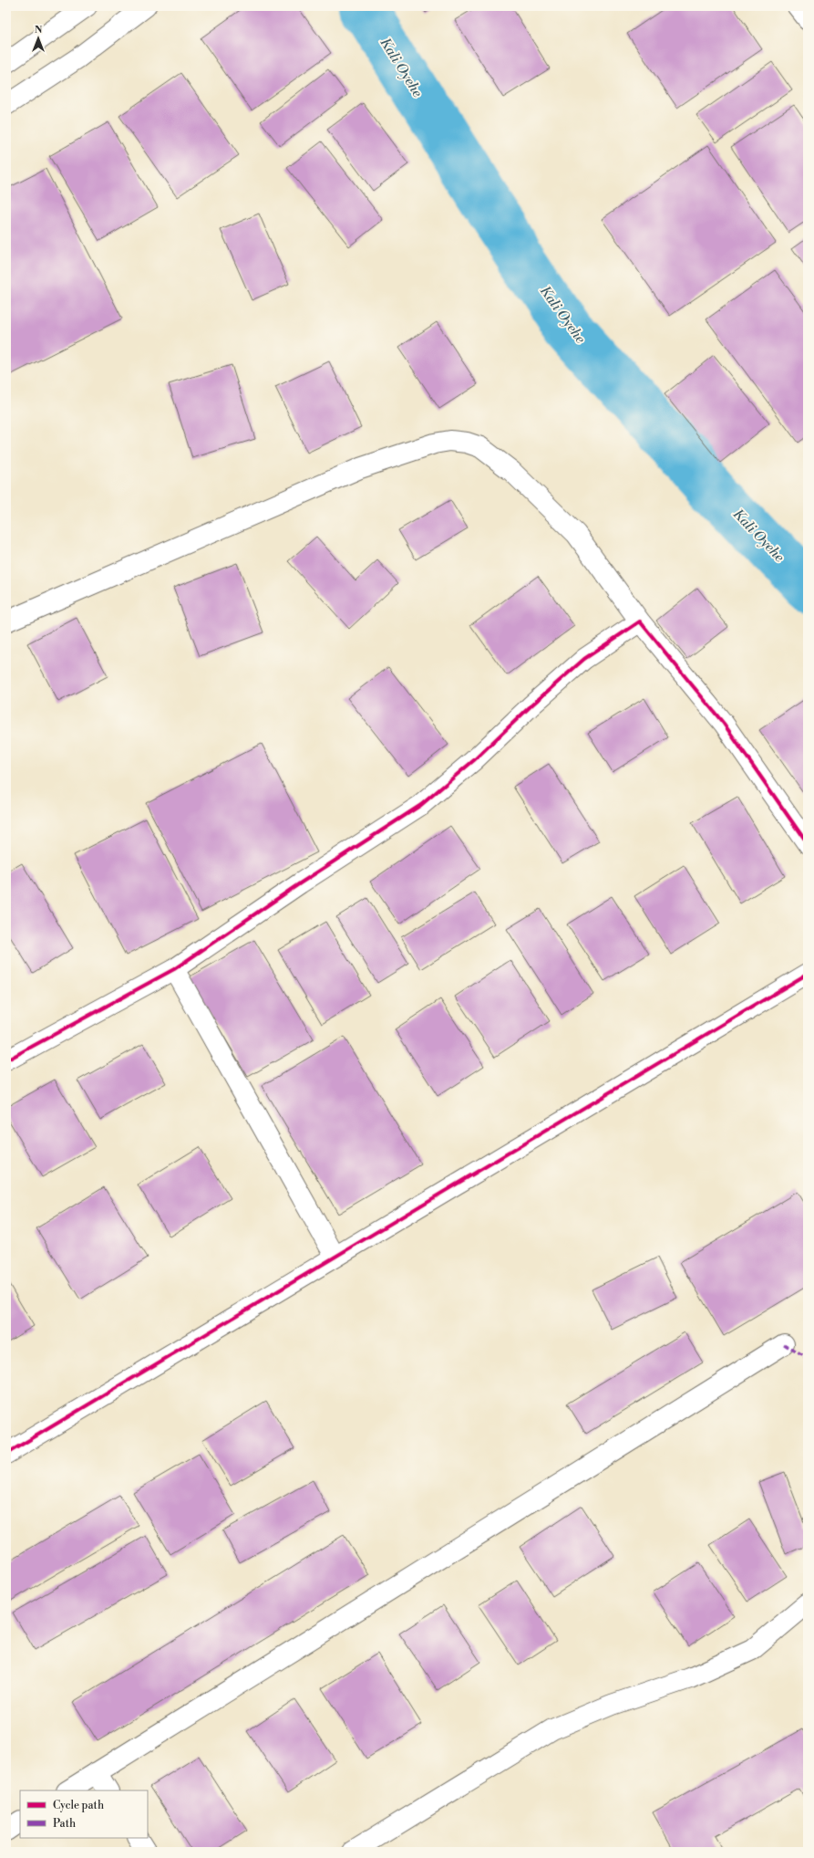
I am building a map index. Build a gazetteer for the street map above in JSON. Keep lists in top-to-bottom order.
{
  "water": ["Kali Oyehe"],
  "legend": ["Cycle path", "Path"],
  "north": "top"
}
